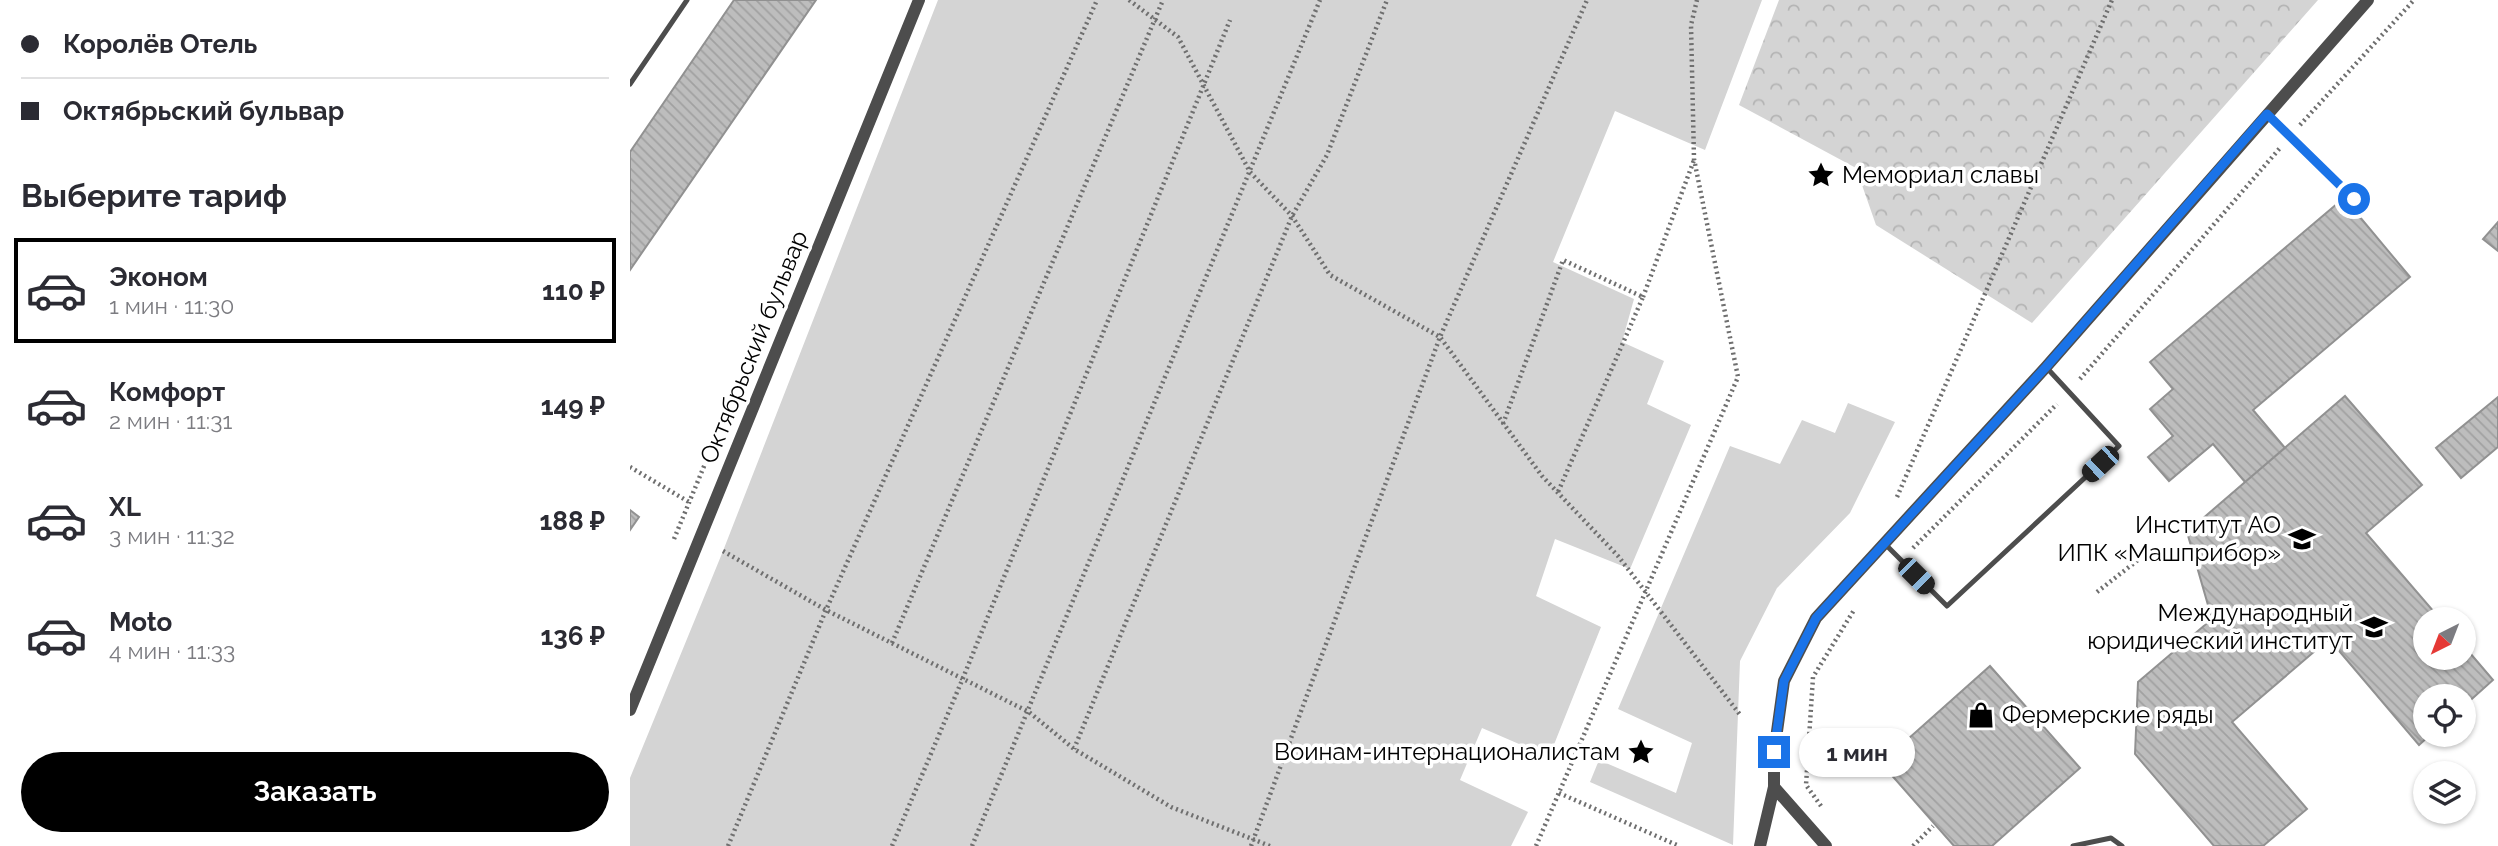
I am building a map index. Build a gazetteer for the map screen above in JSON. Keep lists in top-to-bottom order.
{
  "streets": {
    "street": ["Октябрьский бульвар"]
  },
  "places": {
    "place": ["Мемориал славы", "Воинам-интернационалистам"],
    "school or university": ["Институт АО ИПК «Машприбор»", "Международный юридический институт"],
    "shop": ["Фермерские ряды"]
  },
  "north": "bottom left",
  "page": {
    "banner": ["Королёв Отель", "Октябрьский бульвар"],
    "heading": "Выберите тариф",
    "list": [
      {
        "name": "Эконом",
        "note": "1 мин · 11:30",
        "value": "110 ₽"
      },
      {
        "name": "Комфорт",
        "note": "2 мин · 11:31",
        "value": "149 ₽"
      },
      {
        "name": "XL",
        "note": "3 мин · 11:32",
        "value": "188 ₽"
      },
      {
        "name": "Moto",
        "note": "4 мин · 11:33",
        "value": "136 ₽"
      }
    ],
    "bubble": "1 мин",
    "buttons": "Заказать"
  }
}
